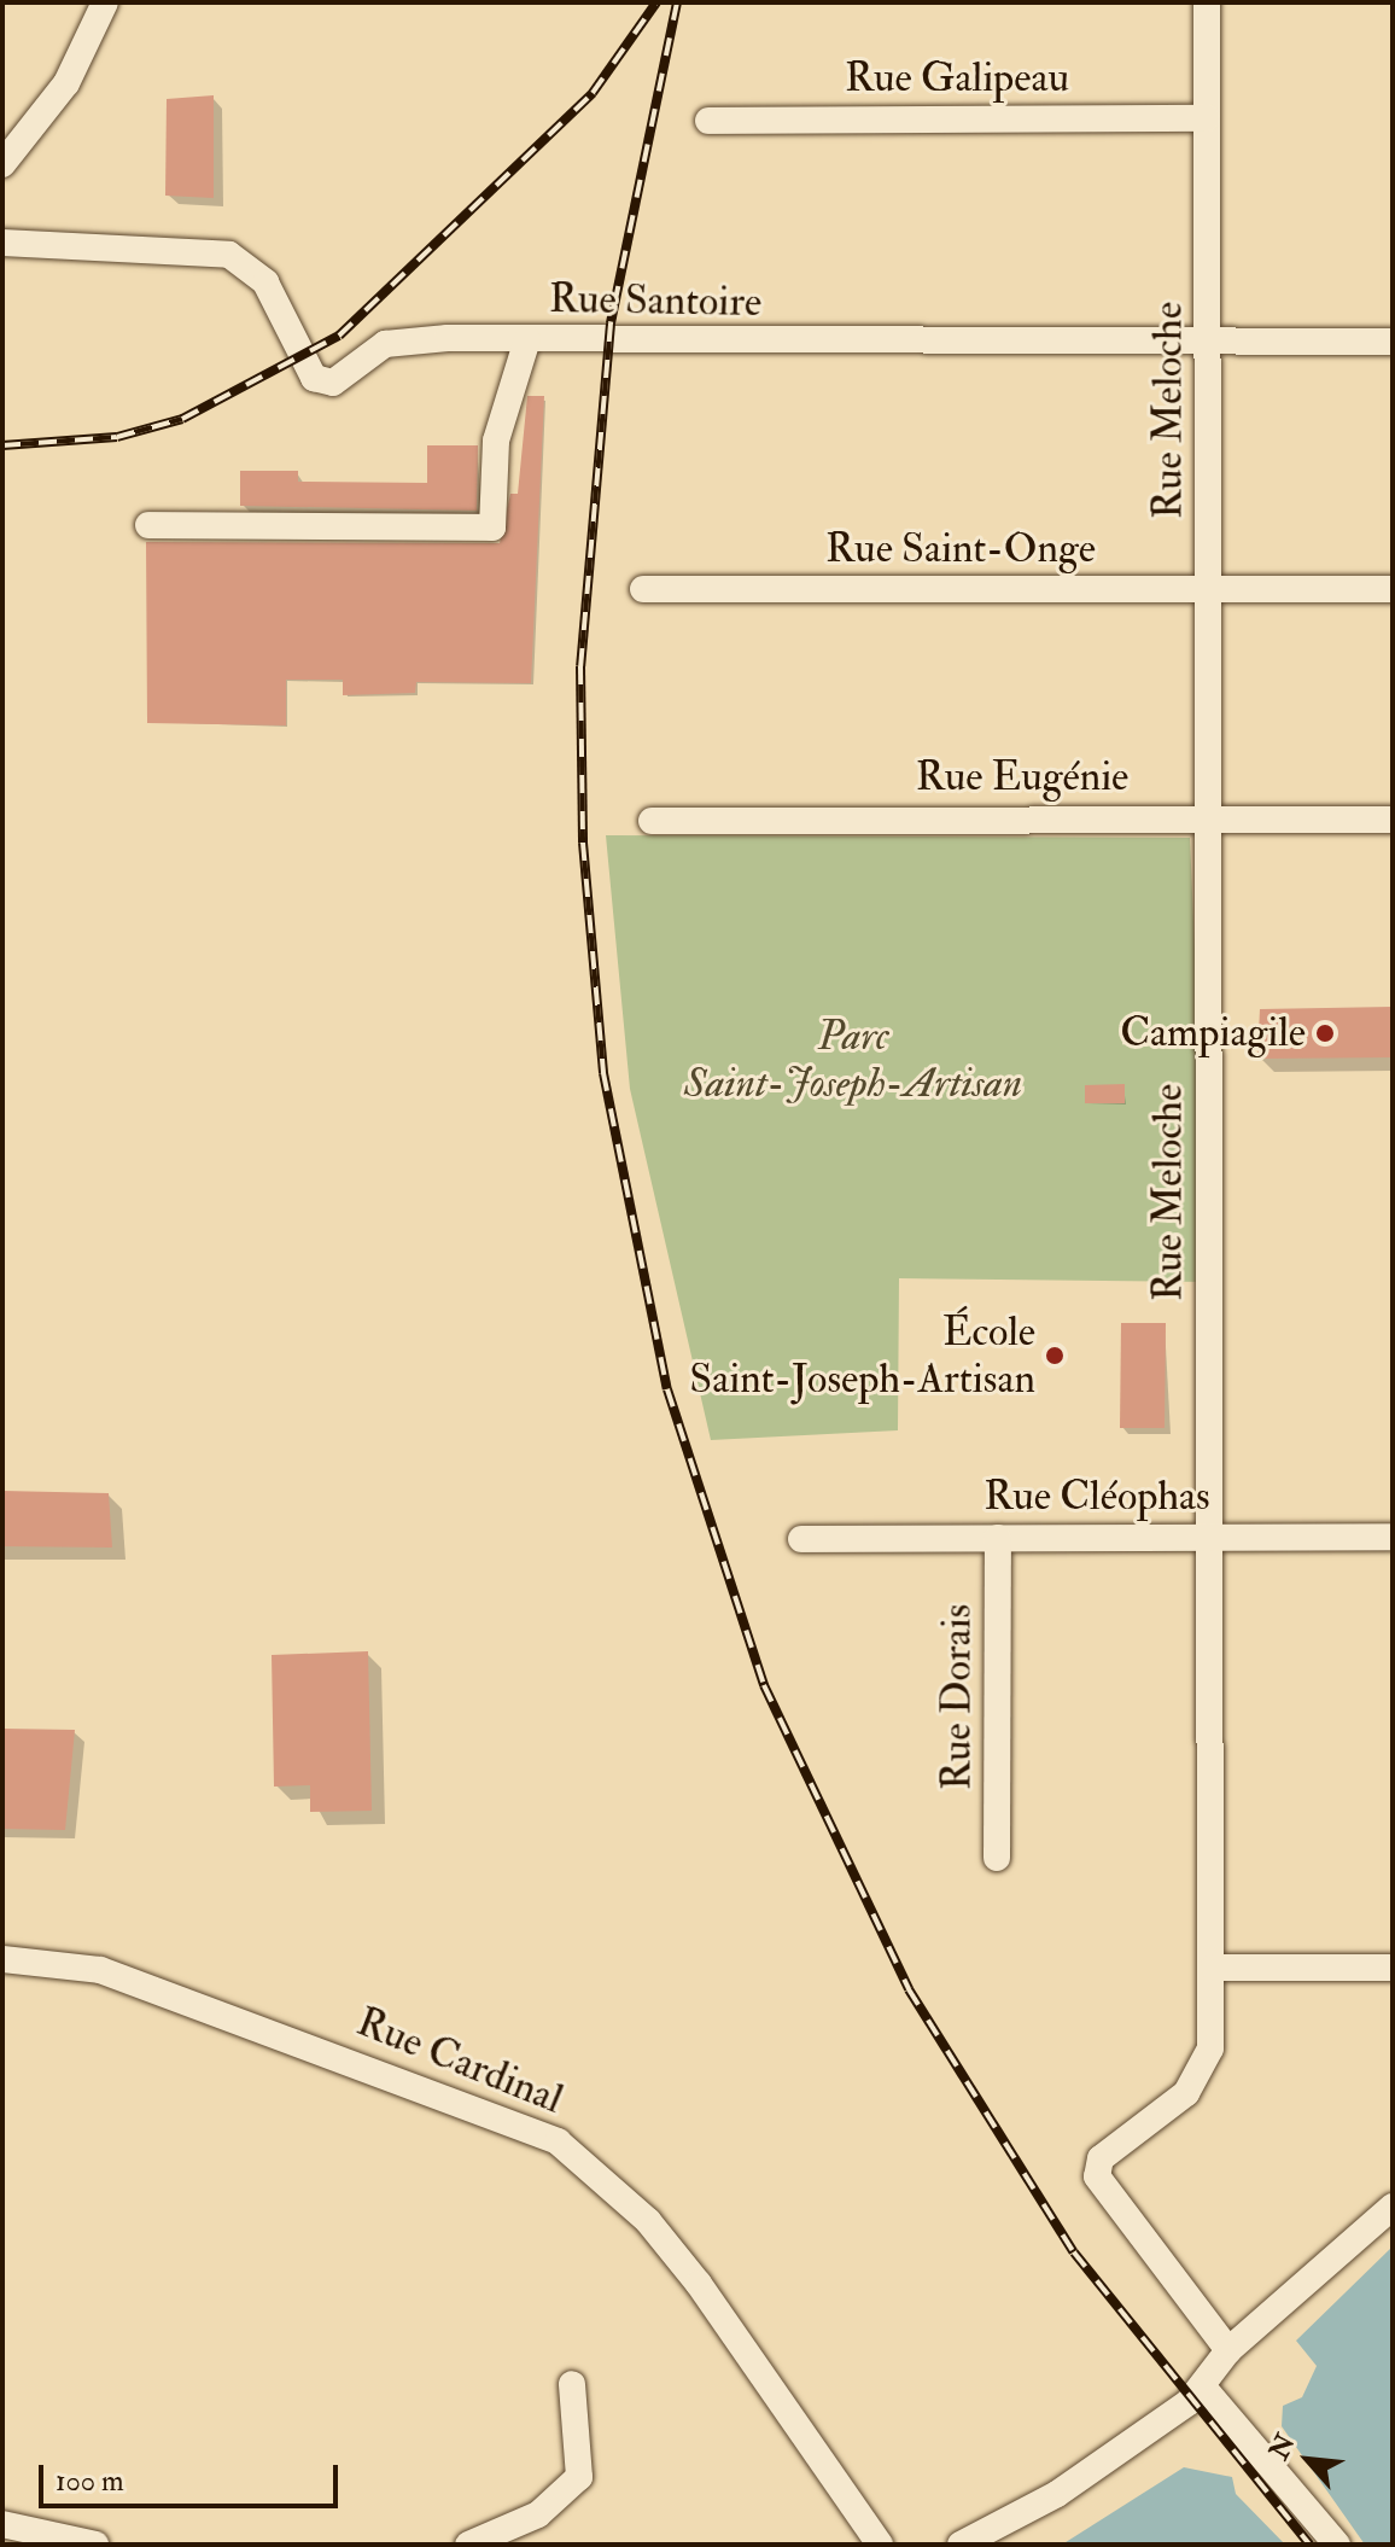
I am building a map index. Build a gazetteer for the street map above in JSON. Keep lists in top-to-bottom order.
{
  "streets": {
    "street": [
      "Rue Galipeau",
      "Rue Santoire",
      "Rue Meloche",
      "Rue Saint-Onge",
      "Rue Eugénie",
      "Rue Cléophas",
      "Rue Dorais",
      "Rue Cardinal"
    ]
  },
  "crossings": [
    ["Rue Galipeau", "Rue Meloche"],
    ["Rue Santoire", "Rue Meloche"],
    ["Rue Meloche", "Rue Saint-Onge"],
    ["Rue Meloche", "Rue Eugénie"],
    ["Rue Meloche", "Rue Cléophas"],
    ["Rue Cléophas", "Rue Dorais"]
  ],
  "parks": ["Parc Saint-Joseph-Artisan"],
  "places": ["Campiagile", "École Saint-Joseph-Artisan"],
  "scale_bar": "100 m",
  "north": "top left"
}
